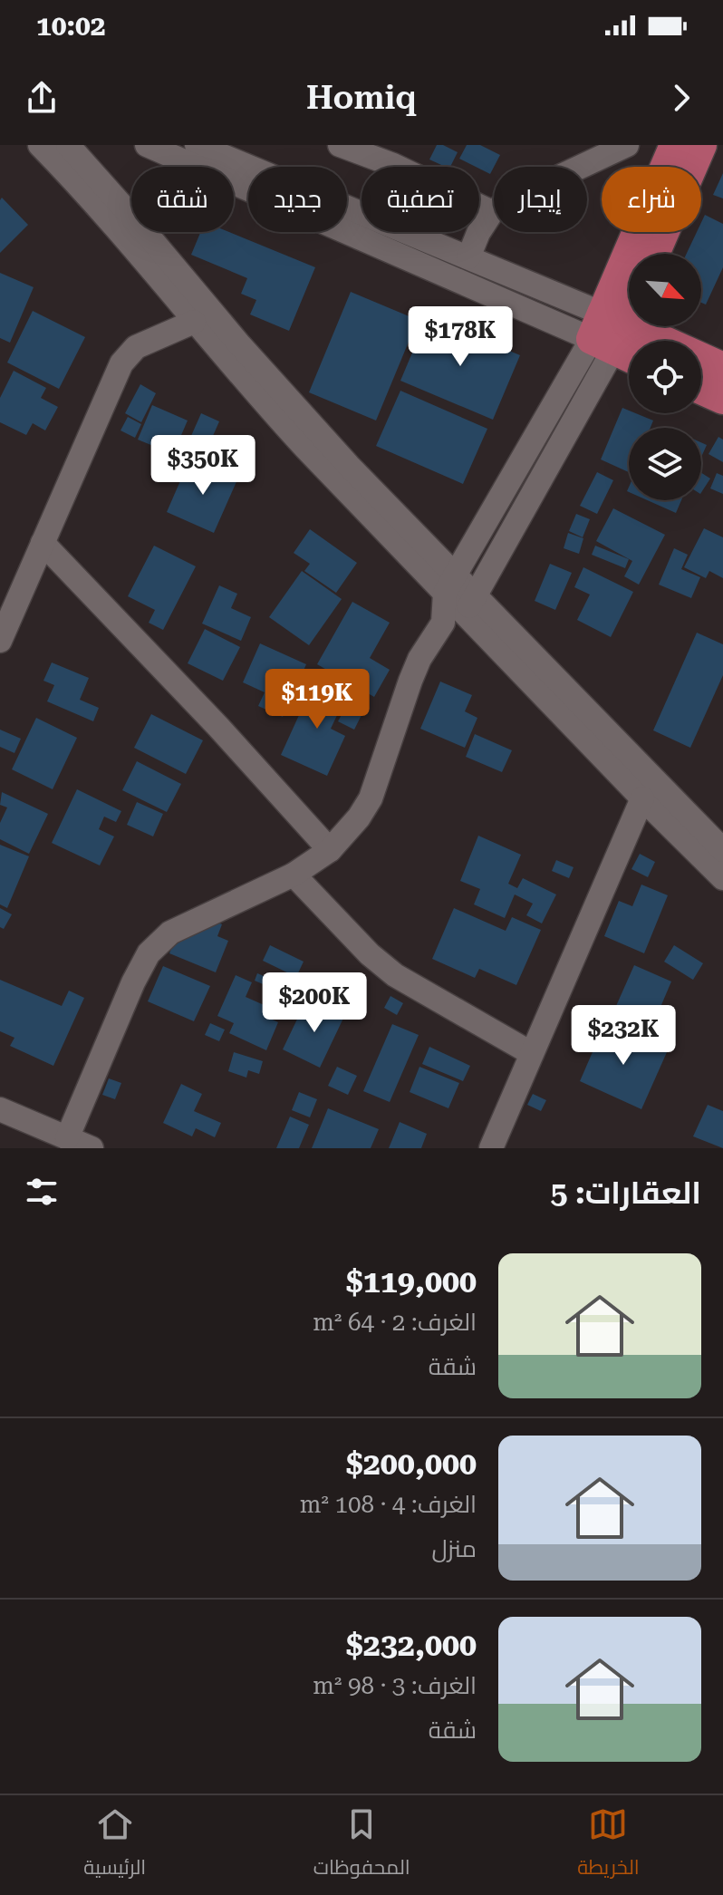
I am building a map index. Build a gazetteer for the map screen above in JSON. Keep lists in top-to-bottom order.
{
  "north": "bottom right",
  "page": {
    "status": "10:02",
    "header": "Homiq",
    "chip": [
      "شراء",
      "إيجار",
      "تصفية",
      "جديد",
      "شقة"
    ],
    "price": [
      "$178K",
      "$350K",
      "$119K",
      "$200K",
      "$232K"
    ],
    "heading": "العقارات: 5",
    "list": [
      {
        "name": "$119,000",
        "note": "الغرف: 2 · 64 m² · شقة"
      },
      {
        "name": "$200,000",
        "note": "الغرف: 4 · 108 m² · منزل"
      },
      {
        "name": "$232,000",
        "note": "الغرف: 3 · 98 m² · شقة"
      }
    ],
    "tabs": ["الخريطة", "المحفوظات", "الرئيسية"]
  }
}
